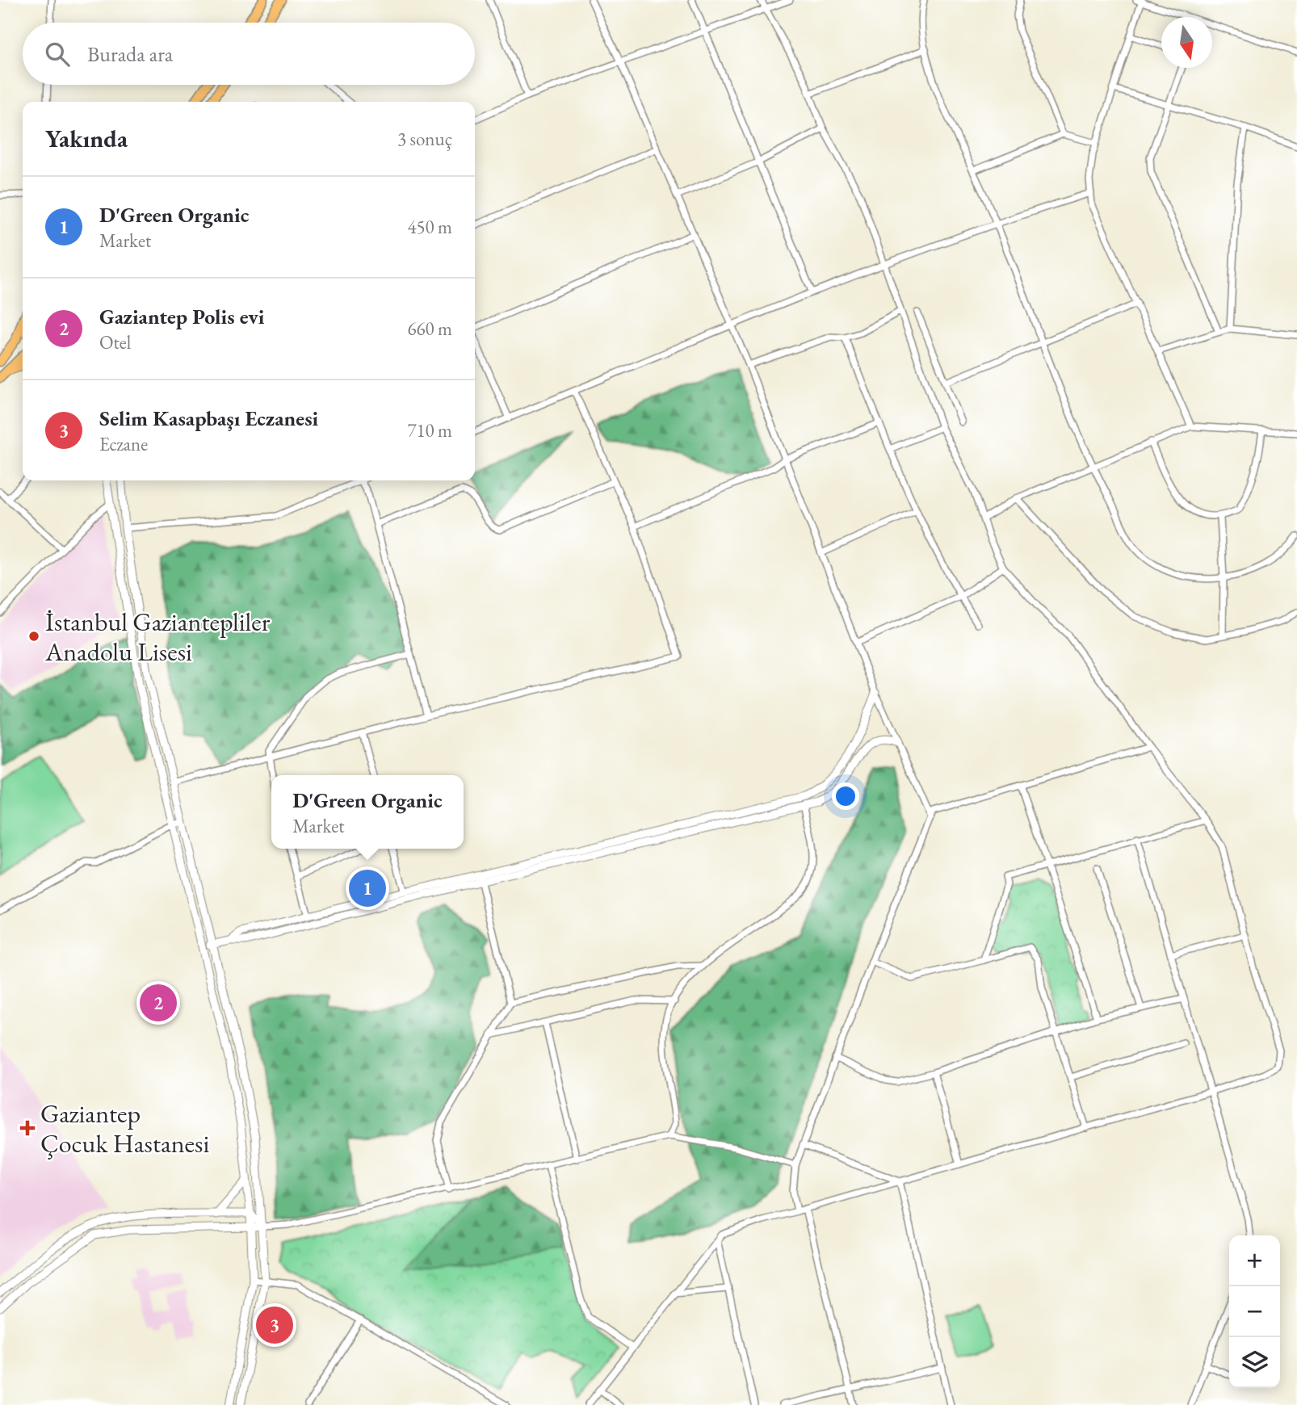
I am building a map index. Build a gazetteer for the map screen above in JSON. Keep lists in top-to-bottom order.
{
  "places": {
    "other": ["İstanbul Gaziantepliler Anadolu Lisesi"],
    "health": ["Gaziantep Çocuk Hastanesi"]
  },
  "north": "bottom",
  "page": {
    "search": "Burada ara",
    "heading": ["Yakında", "3 sonuç"],
    "list": [
      {
        "mark": "1",
        "name": "D'Green Organic",
        "note": "Market",
        "value": "450 m"
      },
      {
        "mark": "2",
        "name": "Gaziantep Polis evi",
        "note": "Otel",
        "value": "660 m"
      },
      {
        "mark": "3",
        "name": "Selim Kasapbaşı Eczanesi",
        "note": "Eczane",
        "value": "710 m"
      }
    ],
    "popup": ["D'Green Organic", "Market"],
    "pins": ["1", "2", "3"],
    "map_buttons": ["+", "−"]
  }
}
